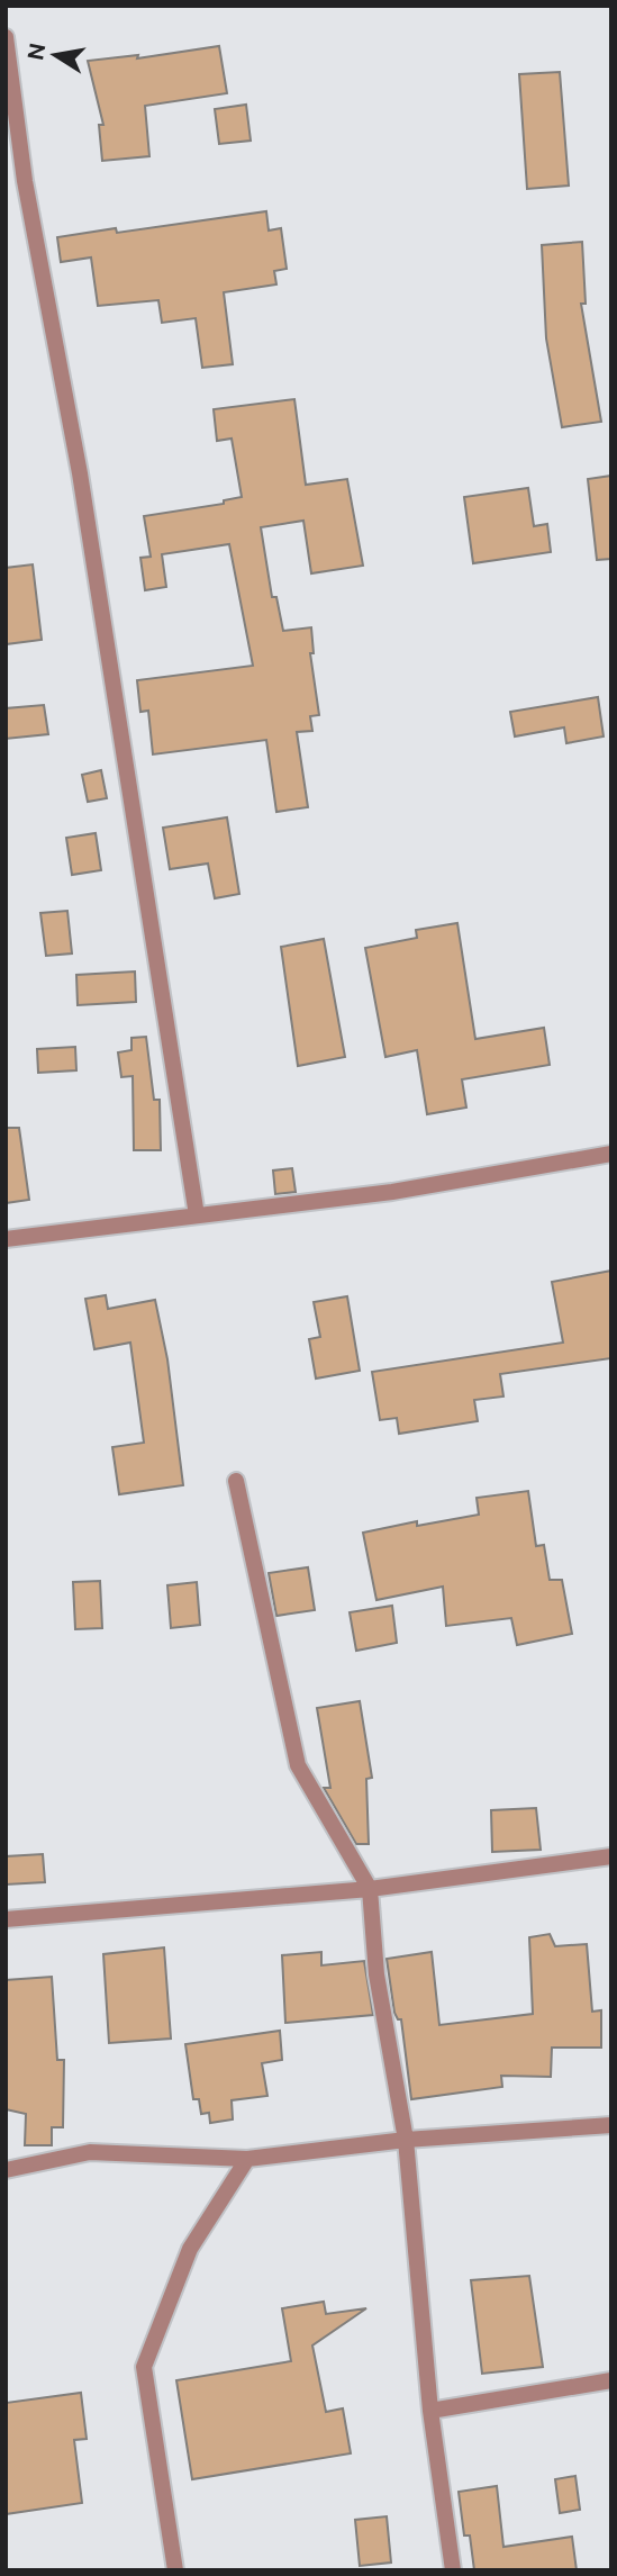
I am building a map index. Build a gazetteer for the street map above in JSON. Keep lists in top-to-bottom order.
{
  "north": "left"
}
